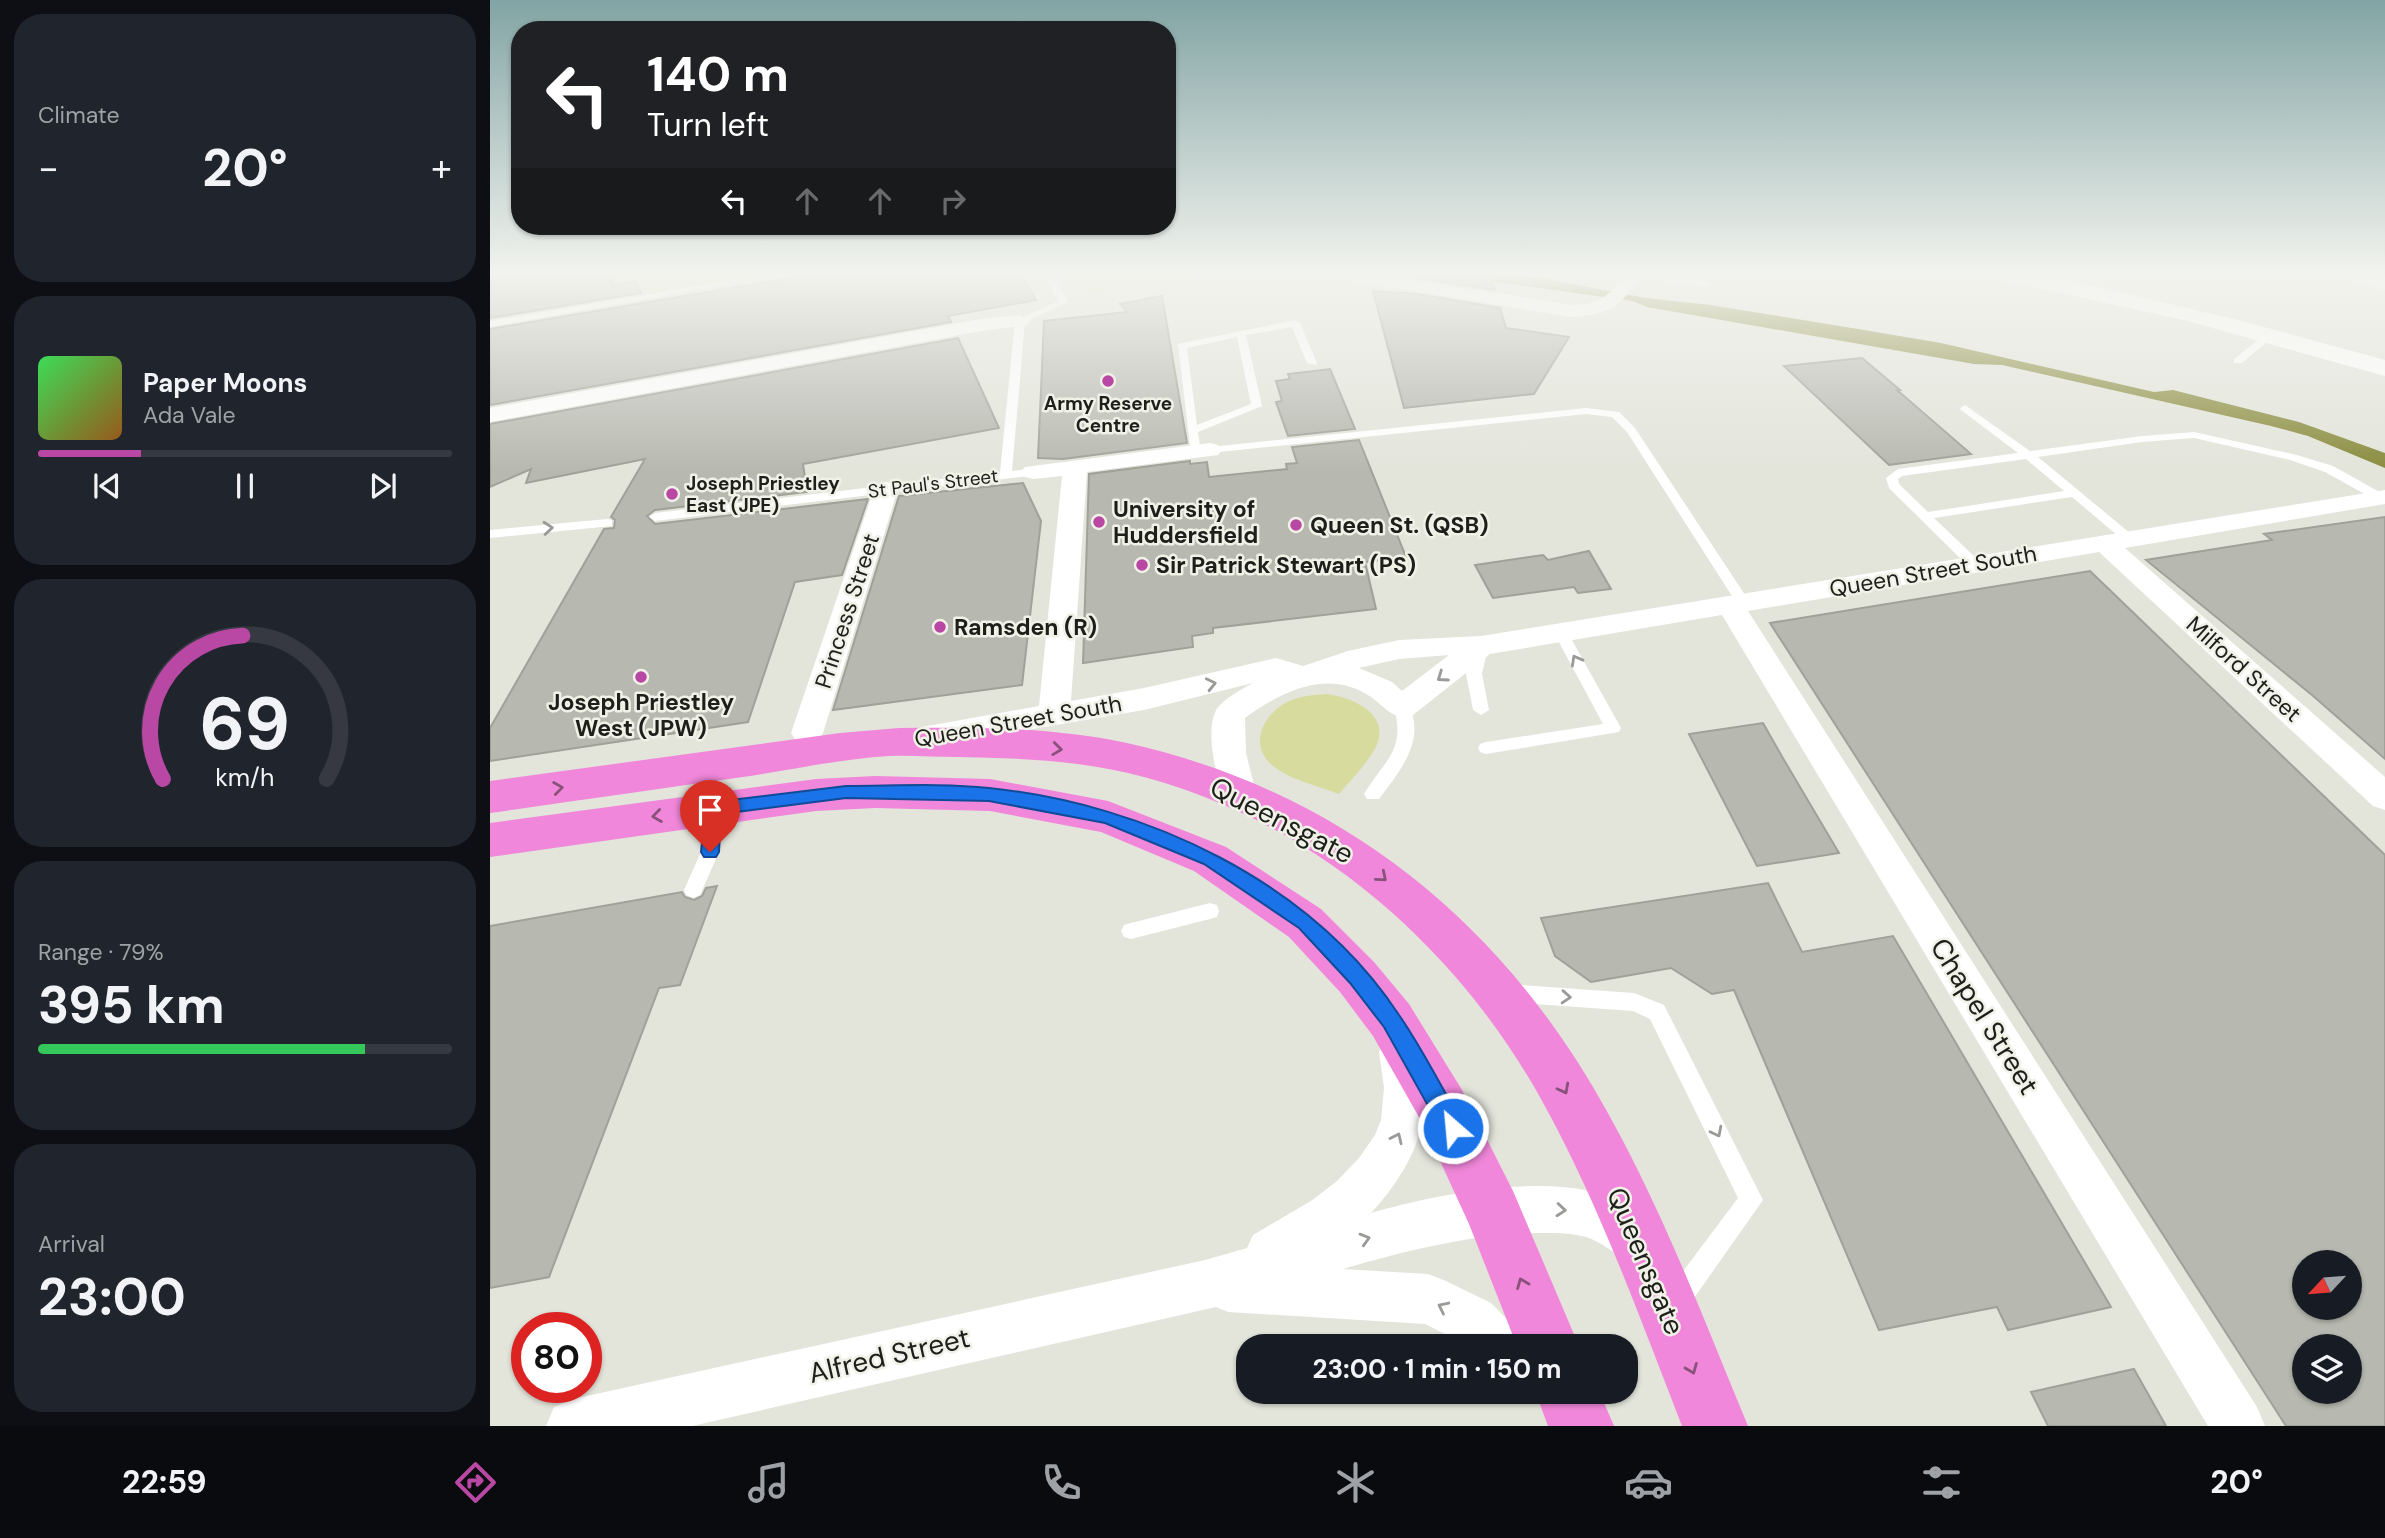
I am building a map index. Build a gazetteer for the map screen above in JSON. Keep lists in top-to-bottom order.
{
  "streets": {
    "highway": ["Queensgate"],
    "street": [
      "St Paul's Street",
      "Queen Street South",
      "Princess Street",
      "Milford Street",
      "Chapel Street",
      "Alfred Street"
    ]
  },
  "crossings": [
    ["St Paul's Street", "Princess Street"],
    ["Queen Street South", "Milford Street"],
    ["Queen Street South", "Queensgate"],
    ["Queen Street South", "Chapel Street"],
    ["Queensgate", "Alfred Street"]
  ],
  "places": [
    "Army Reserve Centre",
    "Joseph Priestley East (JPE)",
    "University of Huddersfield",
    "Queen St. (QSB)",
    "Sir Patrick Stewart (PS)",
    "Ramsden (R)",
    "Joseph Priestley West (JPW)"
  ],
  "north": "bottom left",
  "page": {
    "tile": [
      "Climate",
      ["Range · 79%", "395 km"],
      ["Arrival", "23:00"]
    ],
    "turn": ["140 m", "Turn left"],
    "heat": ["−", "20°", "+"],
    "song": ["Paper Moons", "Ada Vale"],
    "limit": "80",
    "trip": "23:00 · 1 min · 150 m",
    "tabs": ["22:59", "20°"],
    "gauge": ["69", "km/h"]
  }
}
